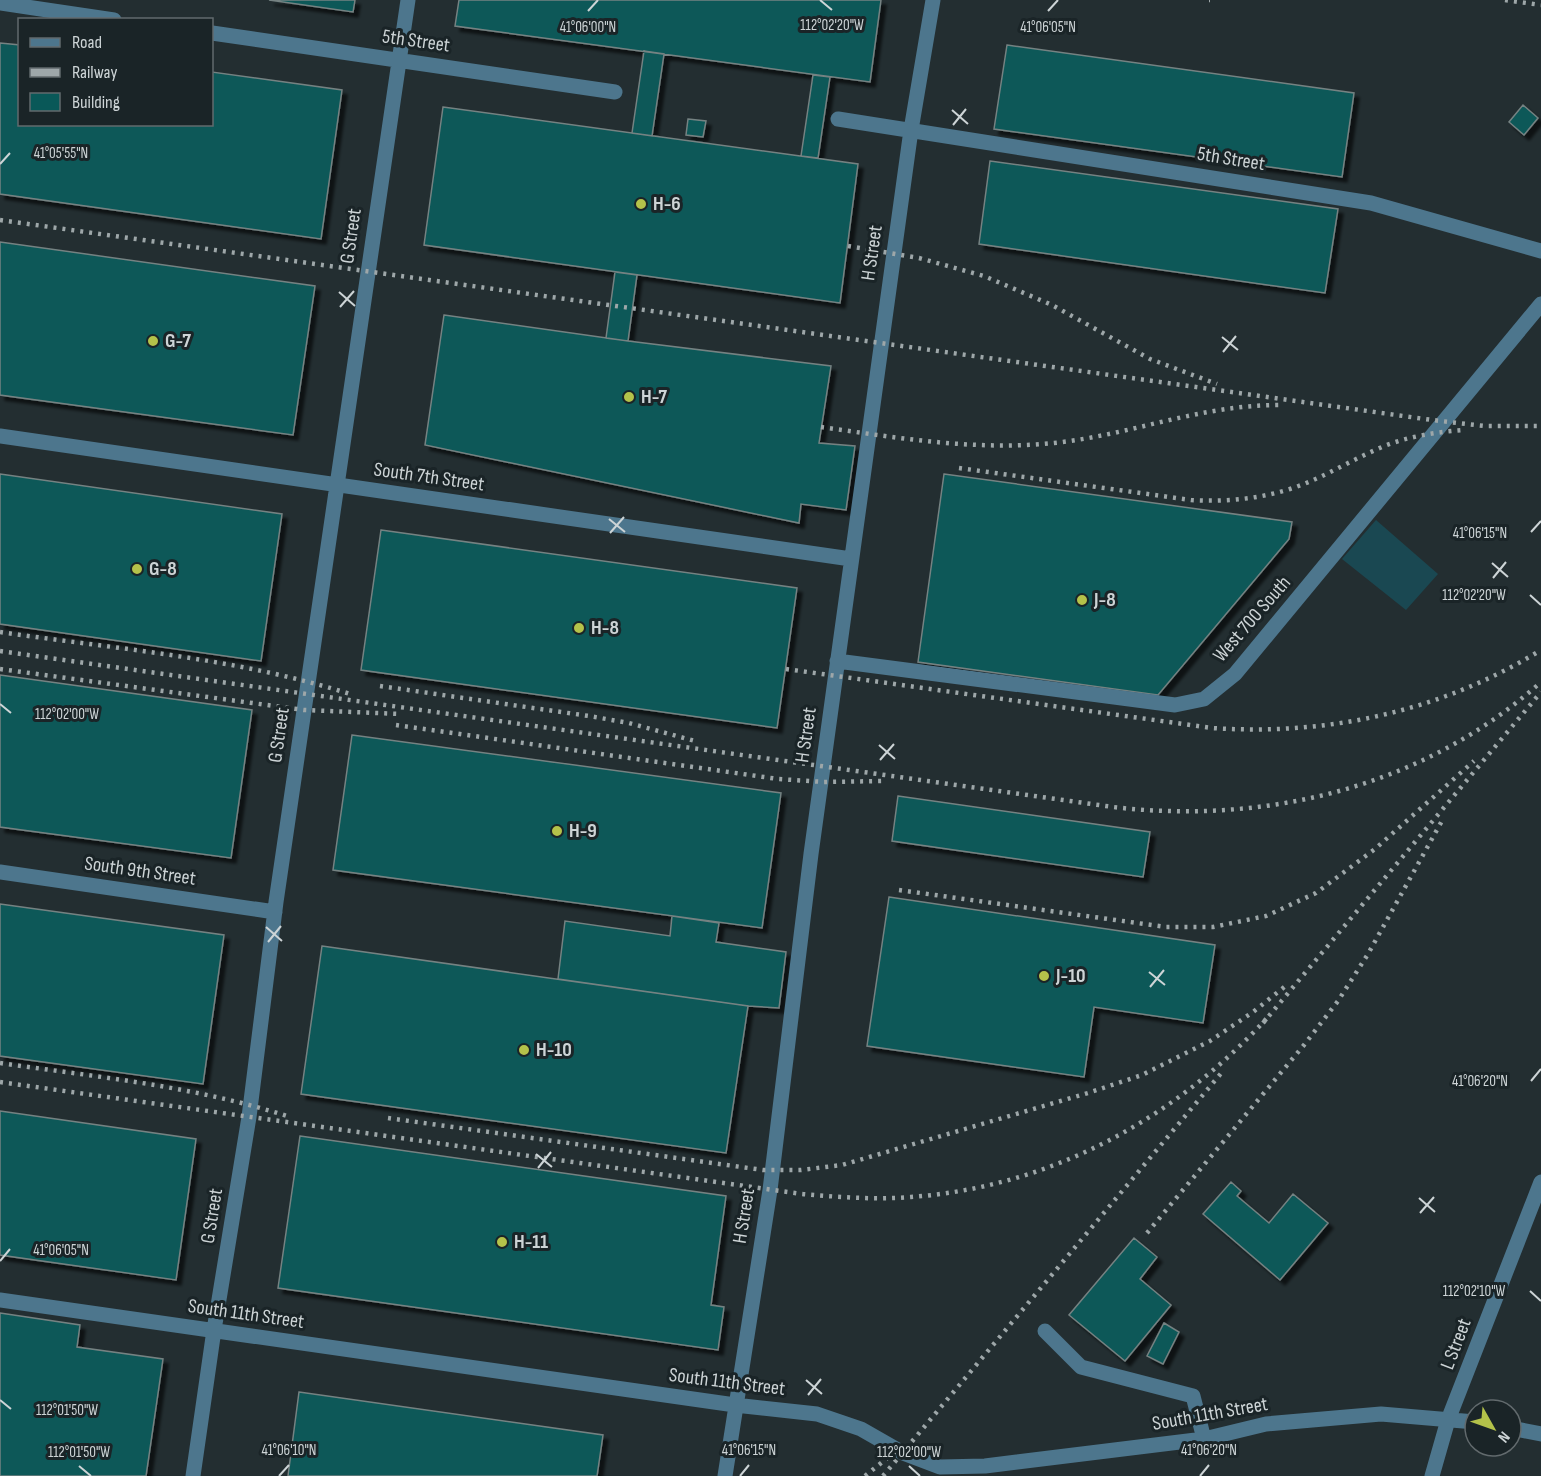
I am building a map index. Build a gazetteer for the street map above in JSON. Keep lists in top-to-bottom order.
{
  "streets": {
    "lane": [
      "5th Street",
      "G Street",
      "H Street",
      "South 7th Street",
      "West 700 South",
      "South 9th Street",
      "South 11th Street",
      "L Street"
    ]
  },
  "crossings": [
    ["5th Street", "G Street"],
    ["5th Street", "H Street"],
    ["G Street", "South 7th Street"],
    ["G Street", "South 9th Street"],
    ["G Street", "South 11th Street"],
    ["H Street", "South 7th Street"],
    ["H Street", "West 700 South"],
    ["H Street", "South 11th Street"],
    ["South 11th Street", "L Street"]
  ],
  "places": [
    "H-6",
    "G-7",
    "H-7",
    "G-8",
    "J-8",
    "H-8",
    "H-9",
    "J-10",
    "H-10",
    "H-11"
  ],
  "legend": ["Road", "Railway", "Building"],
  "north": "bottom right",
  "coordinates": [
    "112°02'20\"W",
    "41°06'00\"N",
    "41°06'05\"N",
    "41°05'55\"N",
    "41°06'15\"N",
    "112°02'00\"W",
    "41°06'20\"N",
    "112°02'10\"W",
    "112°01'50\"W",
    "41°06'10\"N"
  ]
}
